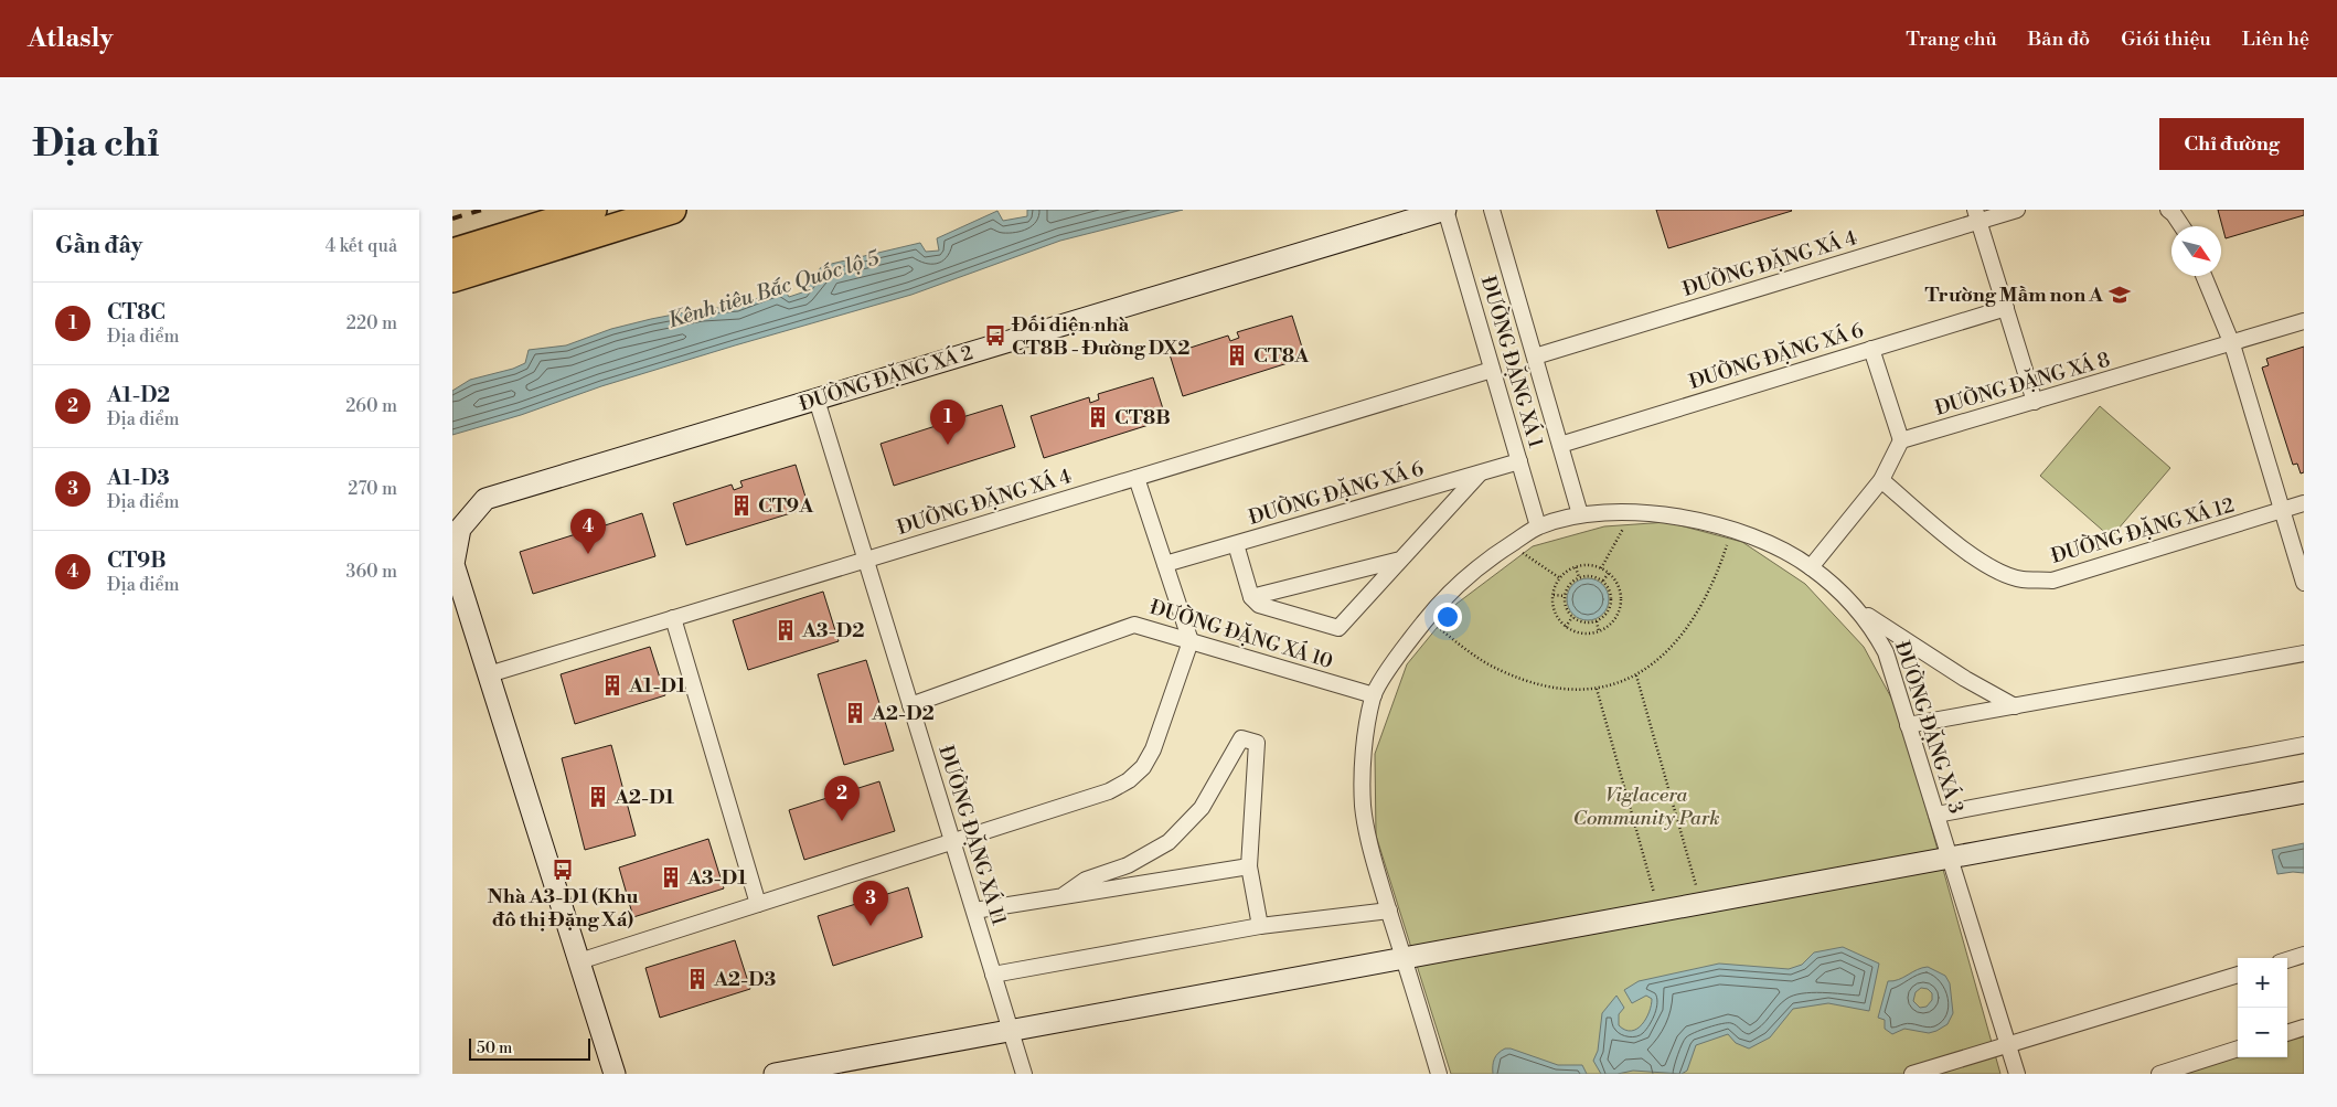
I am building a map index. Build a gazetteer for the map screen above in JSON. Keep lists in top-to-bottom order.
{
  "streets": {
    "street": [
      "ĐƯỜNG ĐẶNG XÁ 4",
      "ĐƯỜNG ĐẶNG XÁ 6",
      "ĐƯỜNG ĐẶNG XÁ 1",
      "ĐƯỜNG ĐẶNG XÁ 2",
      "ĐƯỜNG ĐẶNG XÁ 8",
      "ĐƯỜNG ĐẶNG XÁ 12",
      "ĐƯỜNG ĐẶNG XÁ 10",
      "ĐƯỜNG ĐẶNG XÁ 3",
      "ĐƯỜNG ĐẶNG XÁ 11"
    ]
  },
  "crossings": [
    ["ĐƯỜNG ĐẶNG XÁ 4", "ĐƯỜNG ĐẶNG XÁ 1"],
    ["ĐƯỜNG ĐẶNG XÁ 4", "ĐƯỜNG ĐẶNG XÁ 2"],
    ["ĐƯỜNG ĐẶNG XÁ 4", "ĐƯỜNG ĐẶNG XÁ 11"],
    ["ĐƯỜNG ĐẶNG XÁ 6", "ĐƯỜNG ĐẶNG XÁ 1"],
    ["ĐƯỜNG ĐẶNG XÁ 1", "ĐƯỜNG ĐẶNG XÁ 2"],
    ["ĐƯỜNG ĐẶNG XÁ 1", "ĐƯỜNG ĐẶNG XÁ 3"],
    ["ĐƯỜNG ĐẶNG XÁ 2", "ĐƯỜNG ĐẶNG XÁ 11"],
    ["ĐƯỜNG ĐẶNG XÁ 10", "ĐƯỜNG ĐẶNG XÁ 3"],
    ["ĐƯỜNG ĐẶNG XÁ 10", "ĐƯỜNG ĐẶNG XÁ 11"]
  ],
  "water": ["Kênh tiêu Bắc Quốc lộ 5"],
  "parks": ["Viglacera Community Park"],
  "places": {
    "school or university": ["Trường Mầm non A"],
    "bus stop": ["Đối diện nhà CT8B - Đường DX2", "Nhà A3-D1 (Khu đô thị Đặng Xá)"],
    "building": [
      "CT8A",
      "CT8B",
      "CT9A",
      "A3-D2",
      "A1-D1",
      "A2-D2",
      "A2-D1",
      "A3-D1",
      "A2-D3"
    ]
  },
  "scale_bar": "50 m",
  "north": "bottom right",
  "page": {
    "header": "Atlasly",
    "nav": [
      "Trang chủ",
      "Bản đồ",
      "Giới thiệu",
      "Liên hệ"
    ],
    "buttons": "Chỉ đường",
    "title": "Địa chỉ",
    "heading": ["Gần đây", "4 kết quả"],
    "list": [
      {
        "mark": "1",
        "name": "CT8C",
        "note": "Địa điểm",
        "value": "220 m"
      },
      {
        "mark": "2",
        "name": "A1-D2",
        "note": "Địa điểm",
        "value": "260 m"
      },
      {
        "mark": "3",
        "name": "A1-D3",
        "note": "Địa điểm",
        "value": "270 m"
      },
      {
        "mark": "4",
        "name": "CT9B",
        "note": "Địa điểm",
        "value": "360 m"
      }
    ],
    "pins": [
      "1",
      "4",
      "2",
      "3"
    ],
    "map_buttons": ["+", "−"],
    "scale": "50 m"
  }
}
